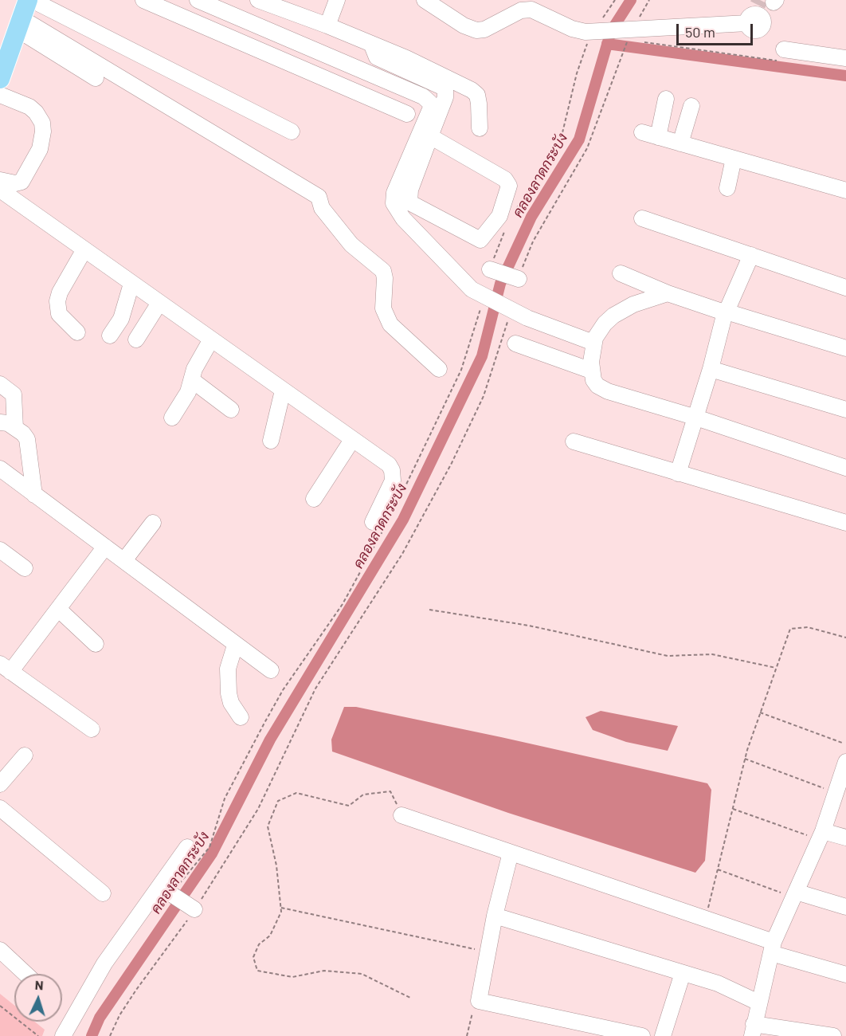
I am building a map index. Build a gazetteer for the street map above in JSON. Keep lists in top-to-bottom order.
{
  "water": ["คลองลาดกระบัง"],
  "scale_bar": "50 m",
  "north": "top"
}
